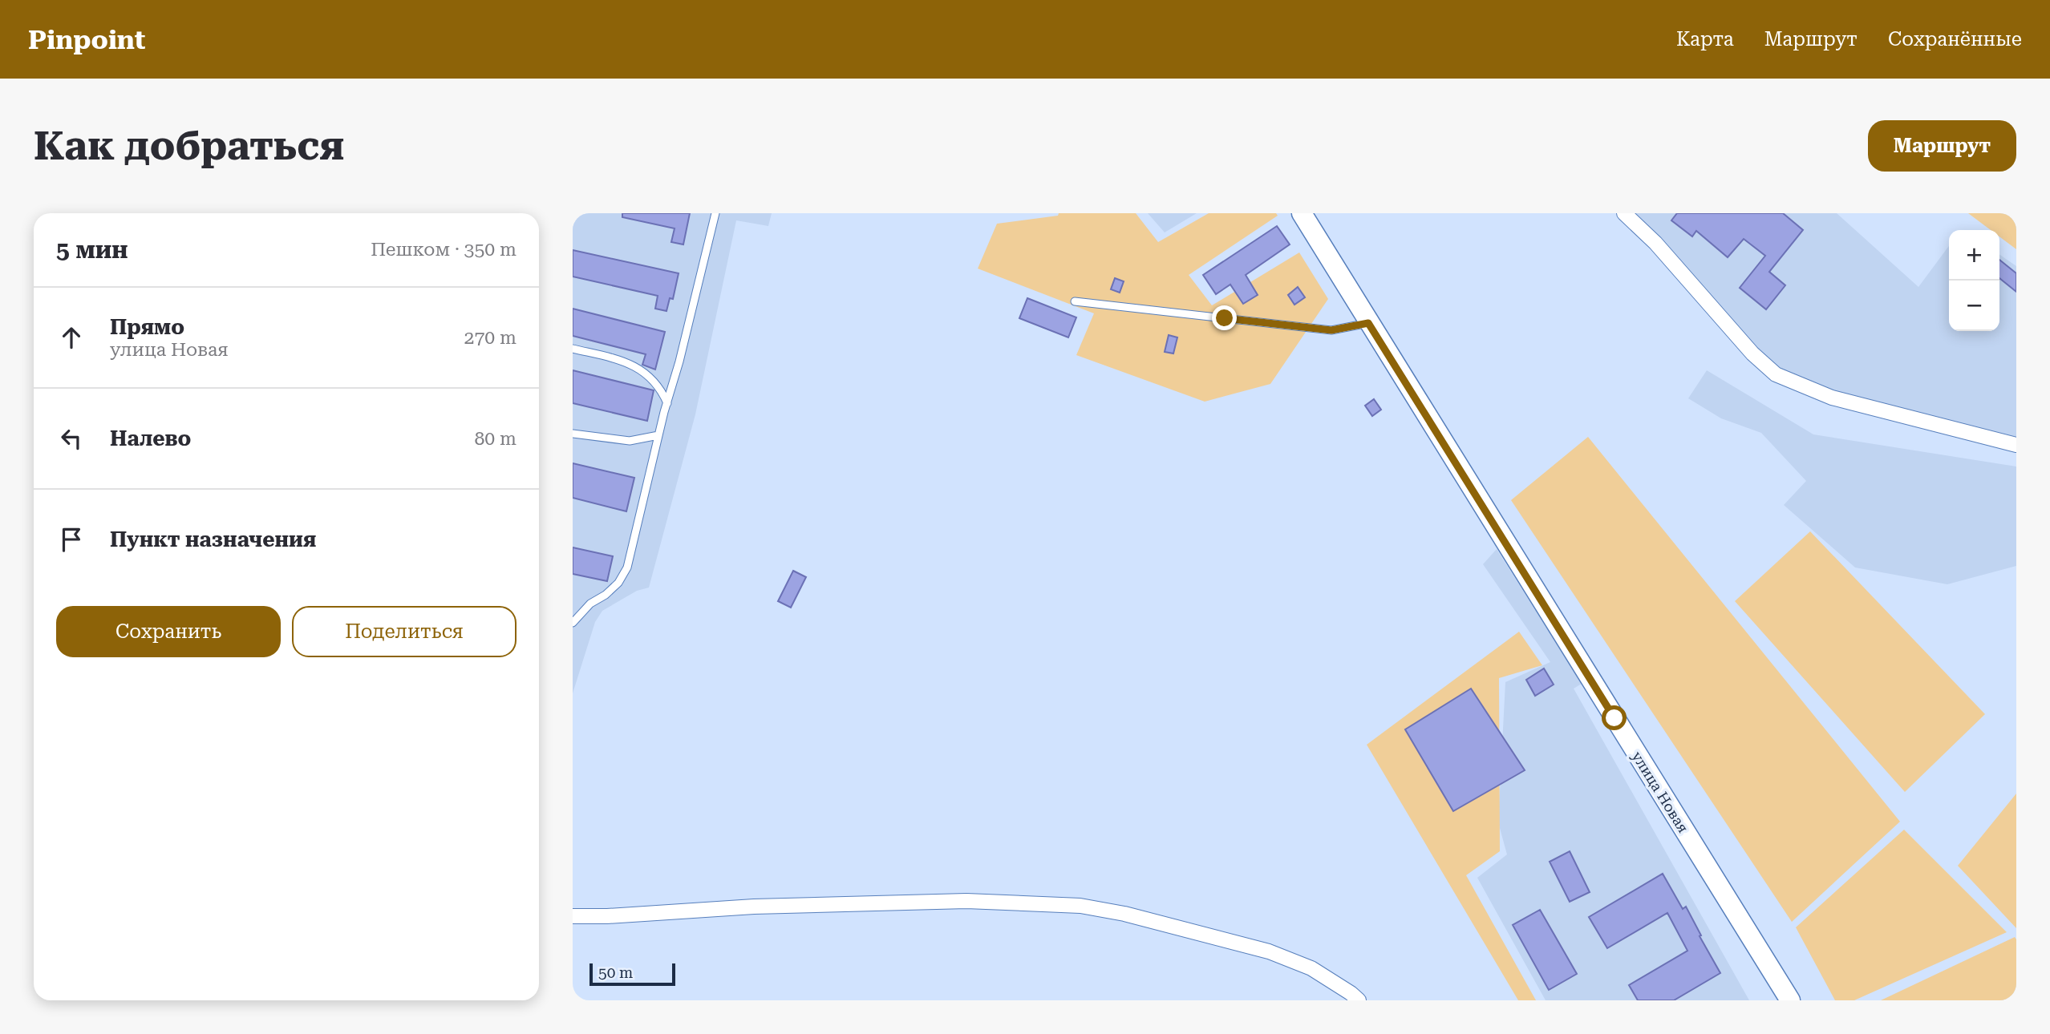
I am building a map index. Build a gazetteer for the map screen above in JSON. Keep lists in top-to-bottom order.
{
  "streets": {
    "street": ["улица Новая"]
  },
  "scale_bar": "50 m",
  "page": {
    "header": "Pinpoint",
    "nav": ["Карта", "Маршрут", "Сохранённые"],
    "buttons": [
      "Маршрут",
      ["Сохранить", "Поделиться"]
    ],
    "title": "Как добраться",
    "heading": ["5 мин", "Пешком · 350 m"],
    "map_buttons": ["+", "−"],
    "list": [
      ["Прямо", "улица Новая", "270 m"],
      ["Налево", "80 m"],
      "Пункт назначения"
    ],
    "scale": "50 m"
  }
}
